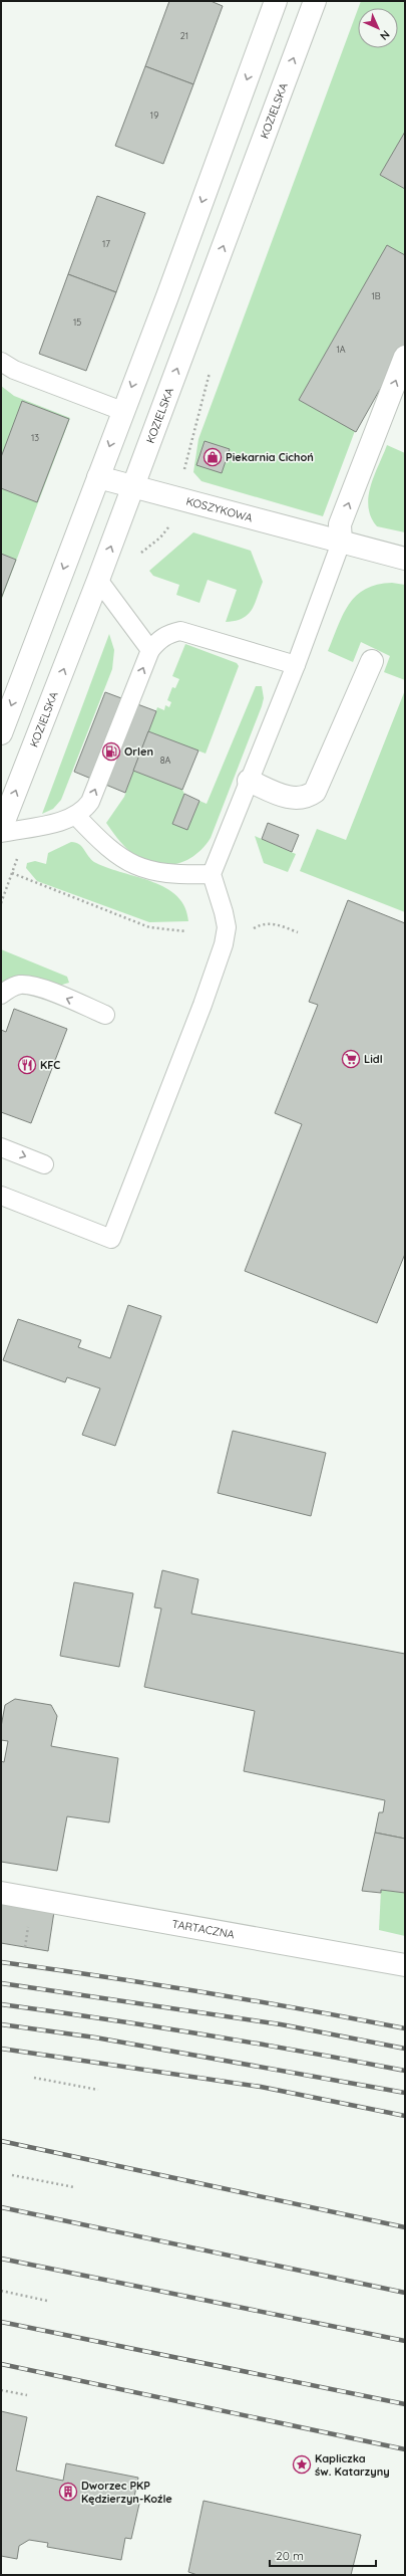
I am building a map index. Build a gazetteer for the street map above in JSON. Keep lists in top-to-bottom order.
{
  "streets": {
    "main road": ["KOZIELSKA", "KOSZYKOWA", "TARTACZNA"]
  },
  "crossings": [
    ["KOZIELSKA", "KOSZYKOWA"]
  ],
  "places": {
    "shop": ["Piekarnia Cichoń"],
    "fuel station": ["Orlen"],
    "supermarket": ["Lidl"],
    "restaurant": ["KFC"],
    "place": ["Kapliczka św. Katarzyny"],
    "building": ["Dworzec PKP Kędzierzyn-Koźle"]
  },
  "house_numbers": [
    "21",
    "19",
    "17",
    "1B",
    "15",
    "1A",
    "13",
    "8A"
  ],
  "scale_bar": "20 m",
  "north": "bottom right"
}
